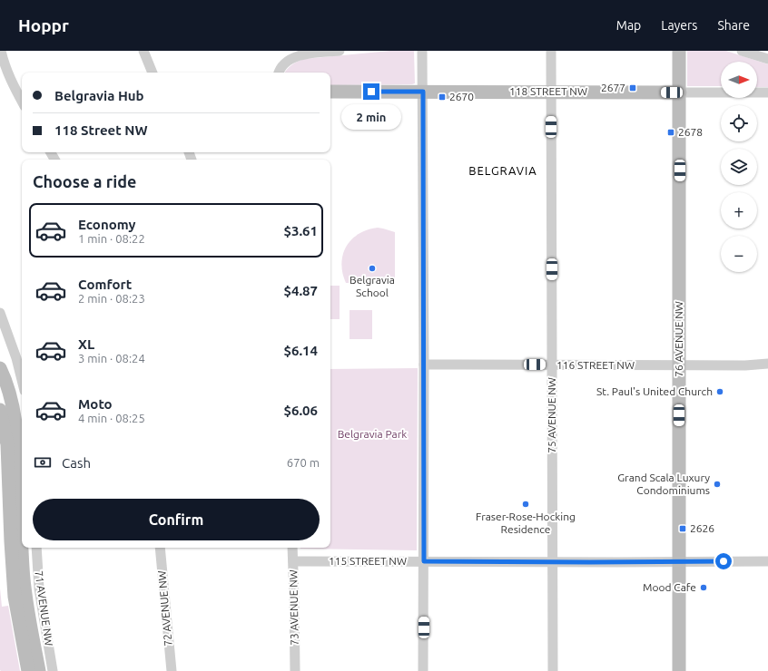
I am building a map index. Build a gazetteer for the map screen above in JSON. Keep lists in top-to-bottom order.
{
  "streets": {
    "street": [
      "118 STREET NW",
      "76 AVENUE NW",
      "116 STREET NW",
      "75 AVENUE NW",
      "115 STREET NW",
      "73 AVENUE NW",
      "71 AVENUE NW",
      "72 AVENUE NW"
    ]
  },
  "crossings": [
    ["118 STREET NW", "76 AVENUE NW"],
    ["118 STREET NW", "75 AVENUE NW"],
    ["76 AVENUE NW", "116 STREET NW"],
    ["76 AVENUE NW", "115 STREET NW"],
    ["116 STREET NW", "75 AVENUE NW"],
    ["75 AVENUE NW", "115 STREET NW"],
    ["115 STREET NW", "73 AVENUE NW"]
  ],
  "districts": ["BELGRAVIA"],
  "parks": ["Belgravia Park"],
  "places": {
    "transit": [
      "2677",
      "2670",
      "2678",
      "2626"
    ],
    "other": [
      "Belgravia School",
      "St. Paul's United Church",
      "Grand Scala Luxury Condominiums",
      "Fraser-Rose-Hocking Residence",
      "Mood Cafe"
    ]
  },
  "north": "right",
  "page": {
    "header": "Hoppr",
    "nav": ["Map", "Layers", "Share"],
    "map_buttons": ["+", "−"],
    "banner": ["Belgravia Hub", "118 Street NW"],
    "bubble": "2 min",
    "heading": "Choose a ride",
    "list": [
      {
        "name": "Economy",
        "note": "1 min · 08:22",
        "value": "$3.61"
      },
      {
        "name": "Comfort",
        "note": "2 min · 08:23",
        "value": "$4.87"
      },
      {
        "name": "XL",
        "note": "3 min · 08:24",
        "value": "$6.14"
      },
      {
        "name": "Moto",
        "note": "4 min · 08:25",
        "value": "$6.06"
      }
    ],
    "pay": ["Cash", "670 m"],
    "buttons": "Confirm"
  }
}
